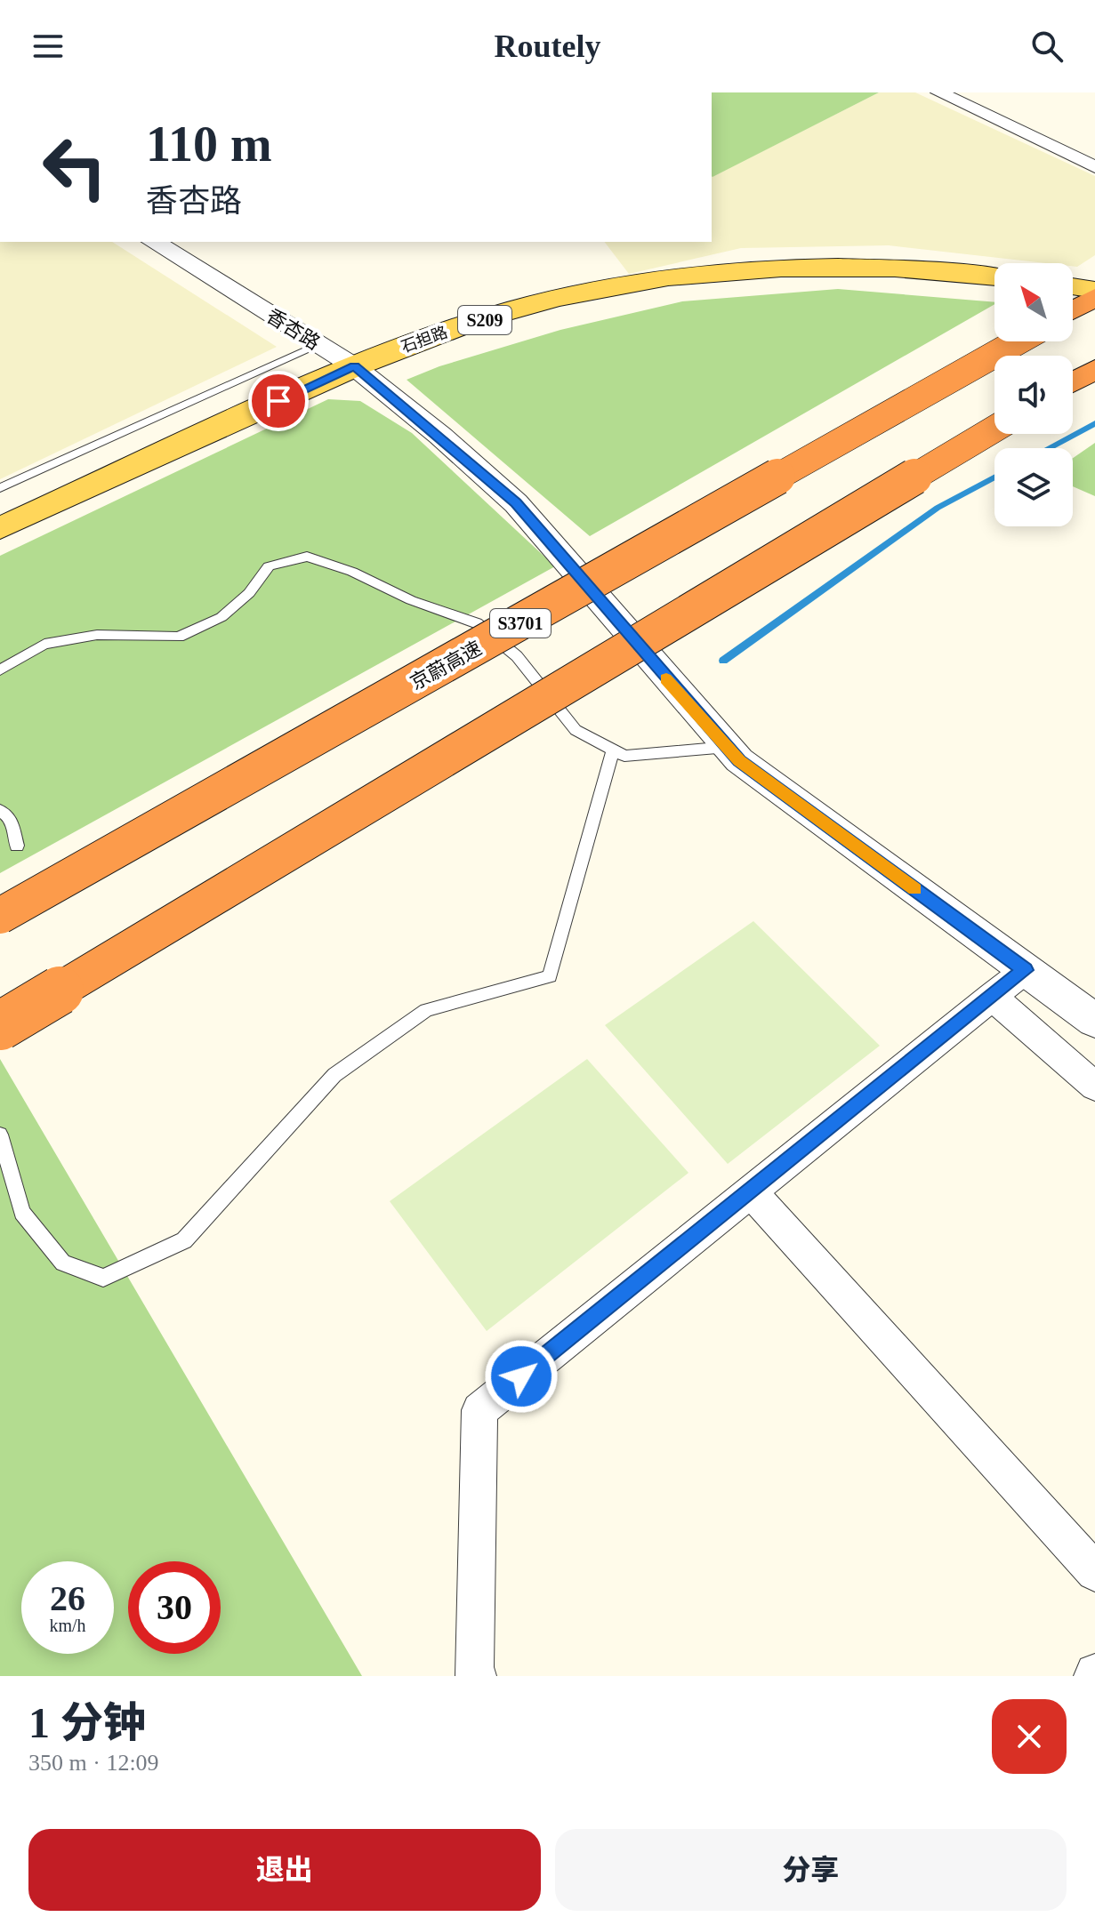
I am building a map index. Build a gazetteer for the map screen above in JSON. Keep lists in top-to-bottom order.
{
  "streets": {
    "highway": ["S3701", "京蔚高速"],
    "main road": ["S209", "石担路"],
    "street": ["香杏路"]
  },
  "crossings": [
    ["香杏路", "石担路"]
  ],
  "north": "top left",
  "page": {
    "header": "Routely",
    "turn": ["110 m", "香杏路"],
    "speed": "26 km/h",
    "limit": "30",
    "heading": ["1 分钟", "350 m · 12:09"],
    "buttons": ["退出", "分享"]
  }
}
